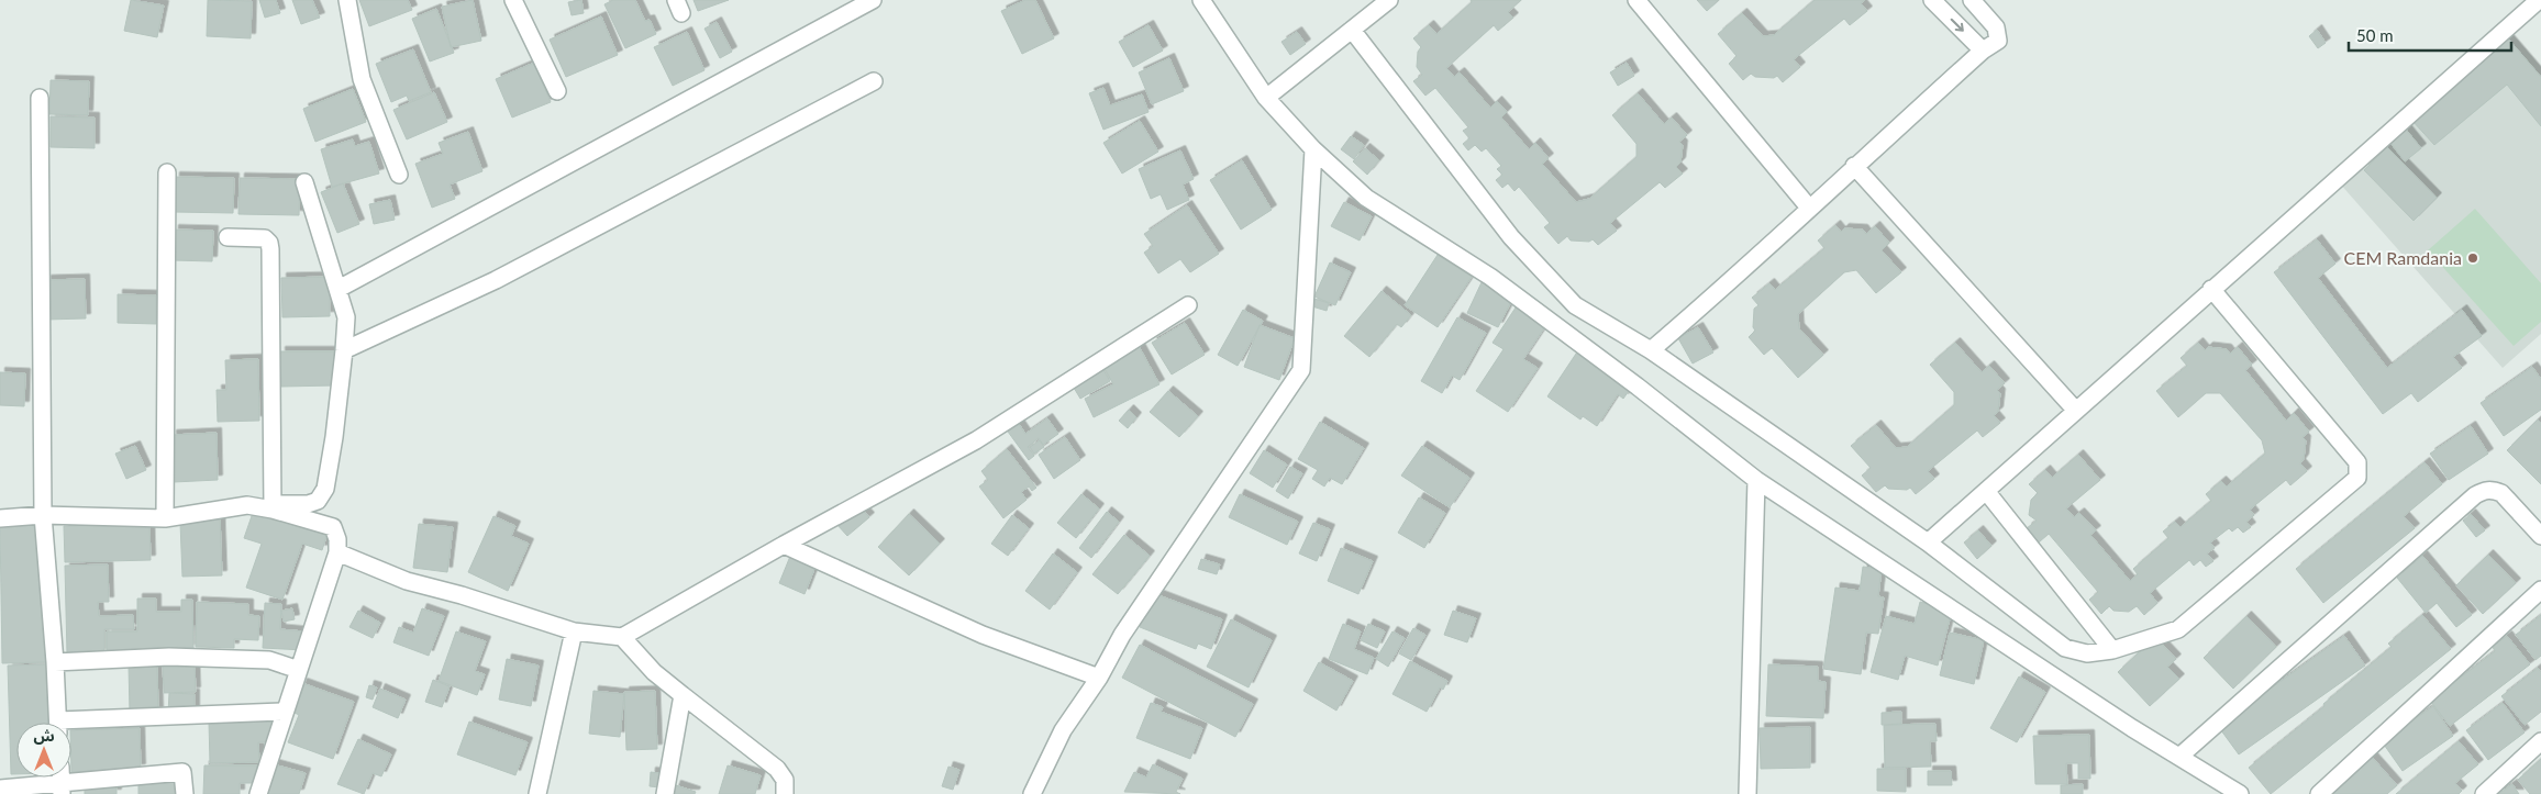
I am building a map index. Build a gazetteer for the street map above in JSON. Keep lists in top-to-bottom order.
{
  "places": ["CEM Ramdania"],
  "scale_bar": "50 m",
  "north": "top"
}
